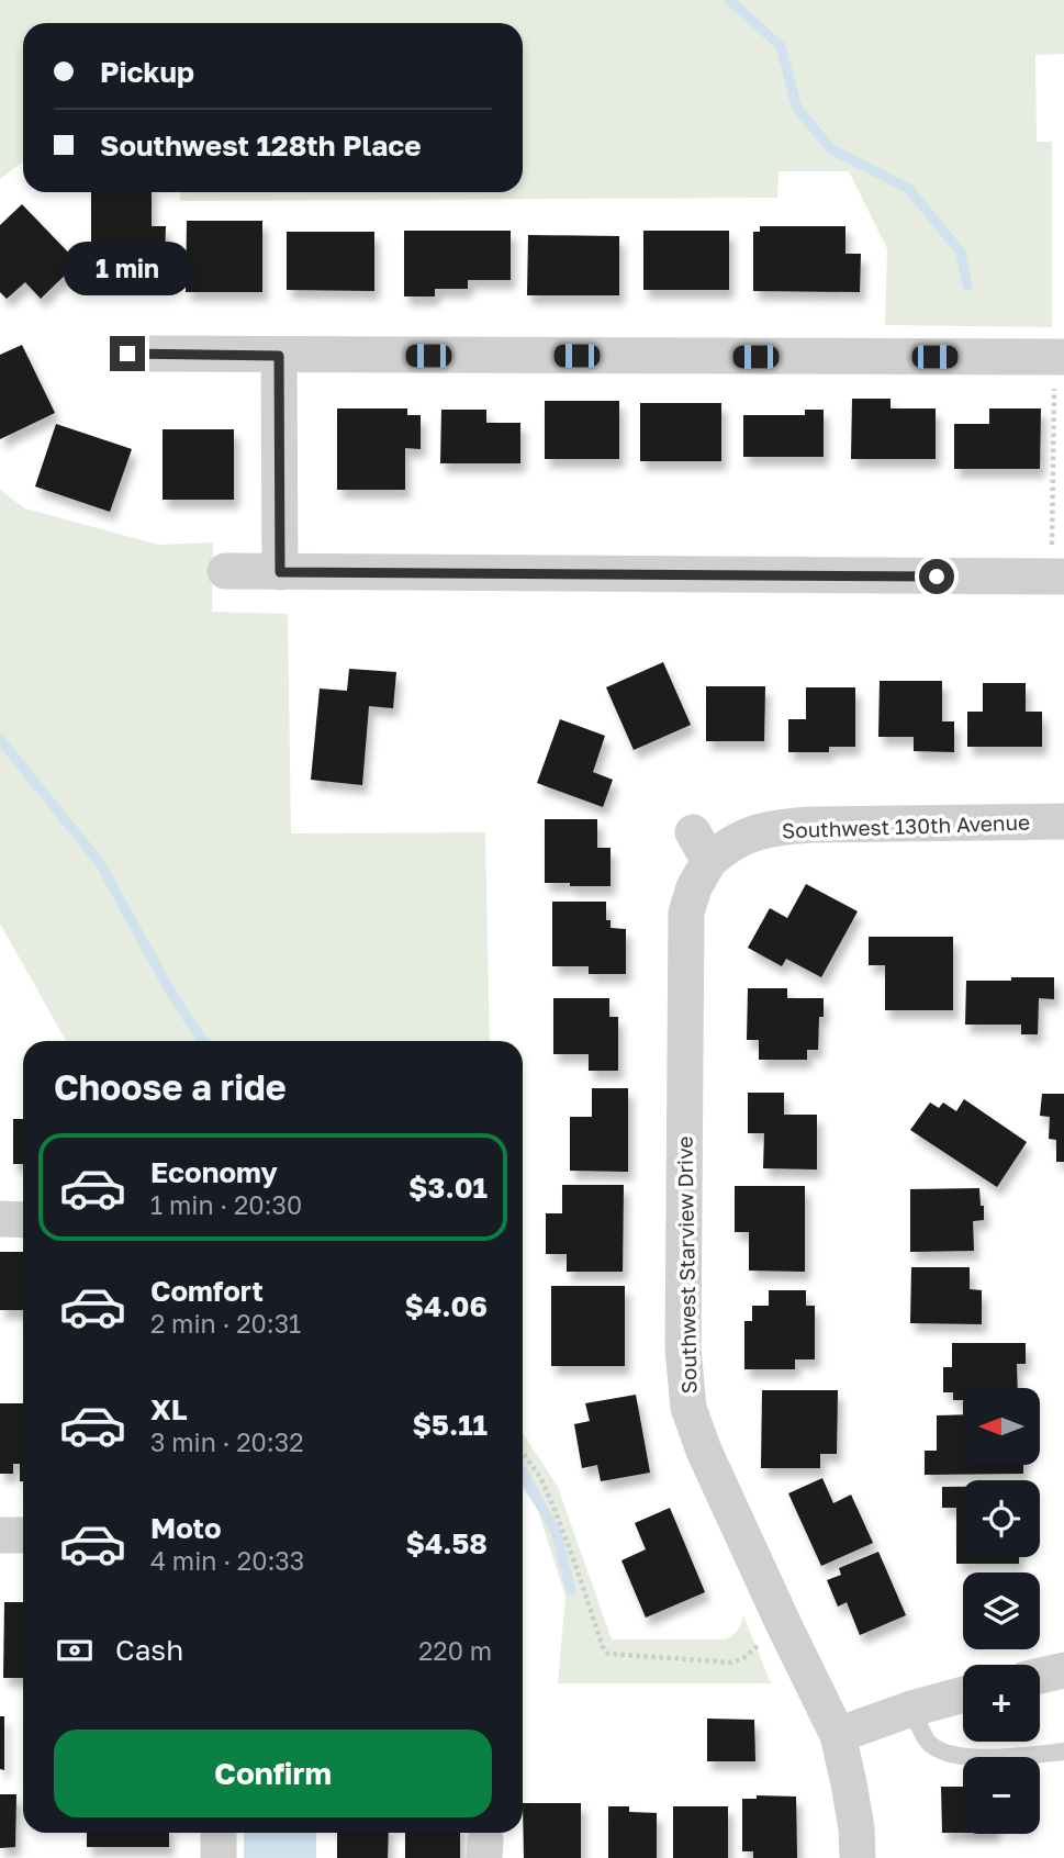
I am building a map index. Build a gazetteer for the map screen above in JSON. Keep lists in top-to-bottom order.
{
  "streets": {
    "street": ["Southwest 130th Avenue", "Southwest Starview Drive"]
  },
  "crossings": [
    ["Southwest 130th Avenue", "Southwest Starview Drive"]
  ],
  "north": "left",
  "page": {
    "banner": ["Pickup", "Southwest 128th Place"],
    "bubble": "1 min",
    "heading": "Choose a ride",
    "list": [
      {
        "name": "Economy",
        "note": "1 min · 20:30",
        "value": "$3.01"
      },
      {
        "name": "Comfort",
        "note": "2 min · 20:31",
        "value": "$4.06"
      },
      {
        "name": "XL",
        "note": "3 min · 20:32",
        "value": "$5.11"
      },
      {
        "name": "Moto",
        "note": "4 min · 20:33",
        "value": "$4.58"
      }
    ],
    "map_buttons": ["+", "−"],
    "pay": ["Cash", "220 m"],
    "buttons": "Confirm"
  }
}
